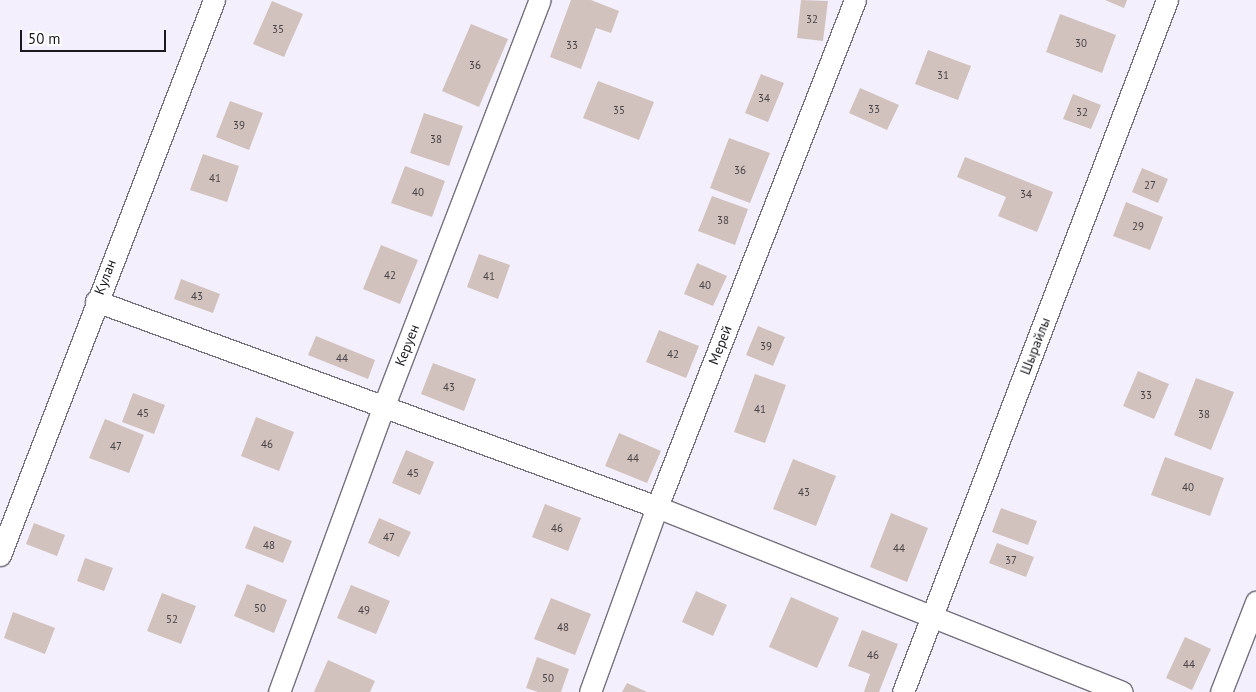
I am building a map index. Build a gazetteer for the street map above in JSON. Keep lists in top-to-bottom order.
{
  "streets": {
    "street": [
      "Кулан",
      "Керуен",
      "Мерей",
      "Шырайлы"
    ]
  },
  "house_numbers": [
    "32",
    "35",
    "30",
    "33",
    "36",
    "31",
    "34",
    "33",
    "35",
    "32",
    "39",
    "38",
    "36",
    "41",
    "27",
    "40",
    "34",
    "38",
    "29",
    "42",
    "41",
    "40",
    "43",
    "39",
    "42",
    "44",
    "43",
    "33",
    "41",
    "45",
    "38",
    "46",
    "47",
    "44",
    "45",
    "40",
    "43",
    "46",
    "47",
    "48",
    "44",
    "37",
    "50",
    "49",
    "52",
    "48",
    "46",
    "44",
    "50"
  ],
  "scale_bar": "50 m"
}
